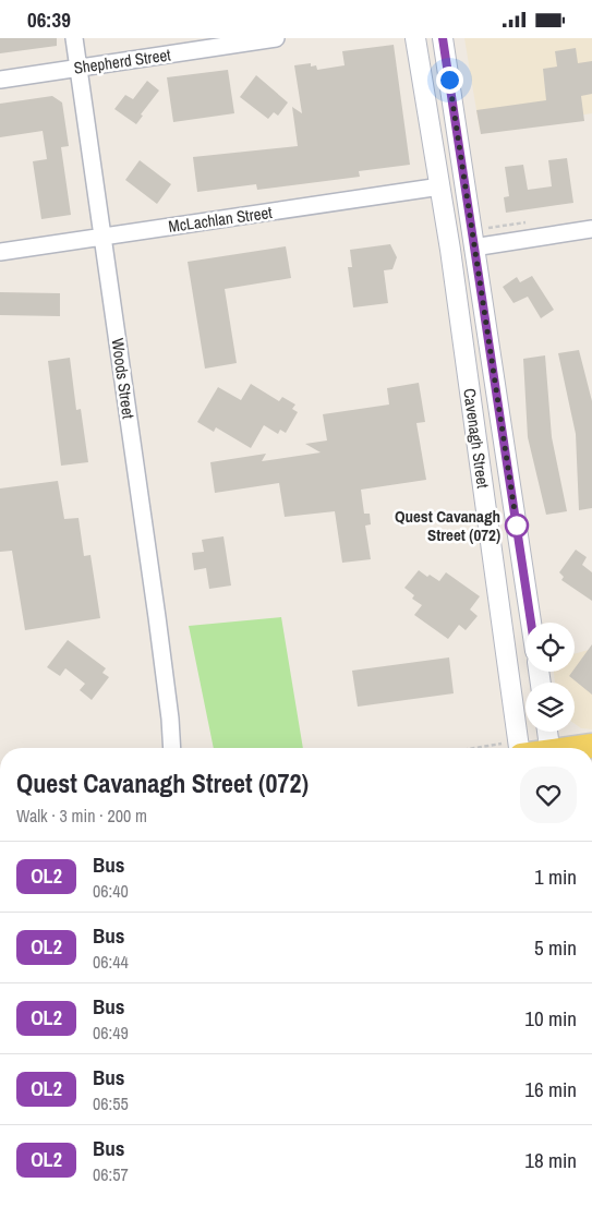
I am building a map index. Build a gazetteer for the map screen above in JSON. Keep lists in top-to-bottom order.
{
  "streets": {
    "street": [
      "Shepherd Street",
      "McLachlan Street",
      "Woods Street",
      "Cavenagh Street"
    ]
  },
  "crossings": [
    ["Shepherd Street", "Woods Street"],
    ["McLachlan Street", "Woods Street"],
    ["McLachlan Street", "Cavenagh Street"]
  ],
  "places": ["Quest Cavanagh Street (072)"],
  "lines": ["bus line OL2"],
  "page": {
    "status": "06:39",
    "heading": ["Quest Cavanagh Street (072)", "Walk · 3 min · 200 m"],
    "list": [
      {
        "mark": "OL2",
        "name": "Bus",
        "note": "06:40",
        "value": "1 min"
      },
      {
        "mark": "OL2",
        "name": "Bus",
        "note": "06:44",
        "value": "5 min"
      },
      {
        "mark": "OL2",
        "name": "Bus",
        "note": "06:49",
        "value": "10 min"
      },
      {
        "mark": "OL2",
        "name": "Bus",
        "note": "06:55",
        "value": "16 min"
      },
      {
        "mark": "OL2",
        "name": "Bus",
        "note": "06:57",
        "value": "18 min"
      }
    ]
  }
}
